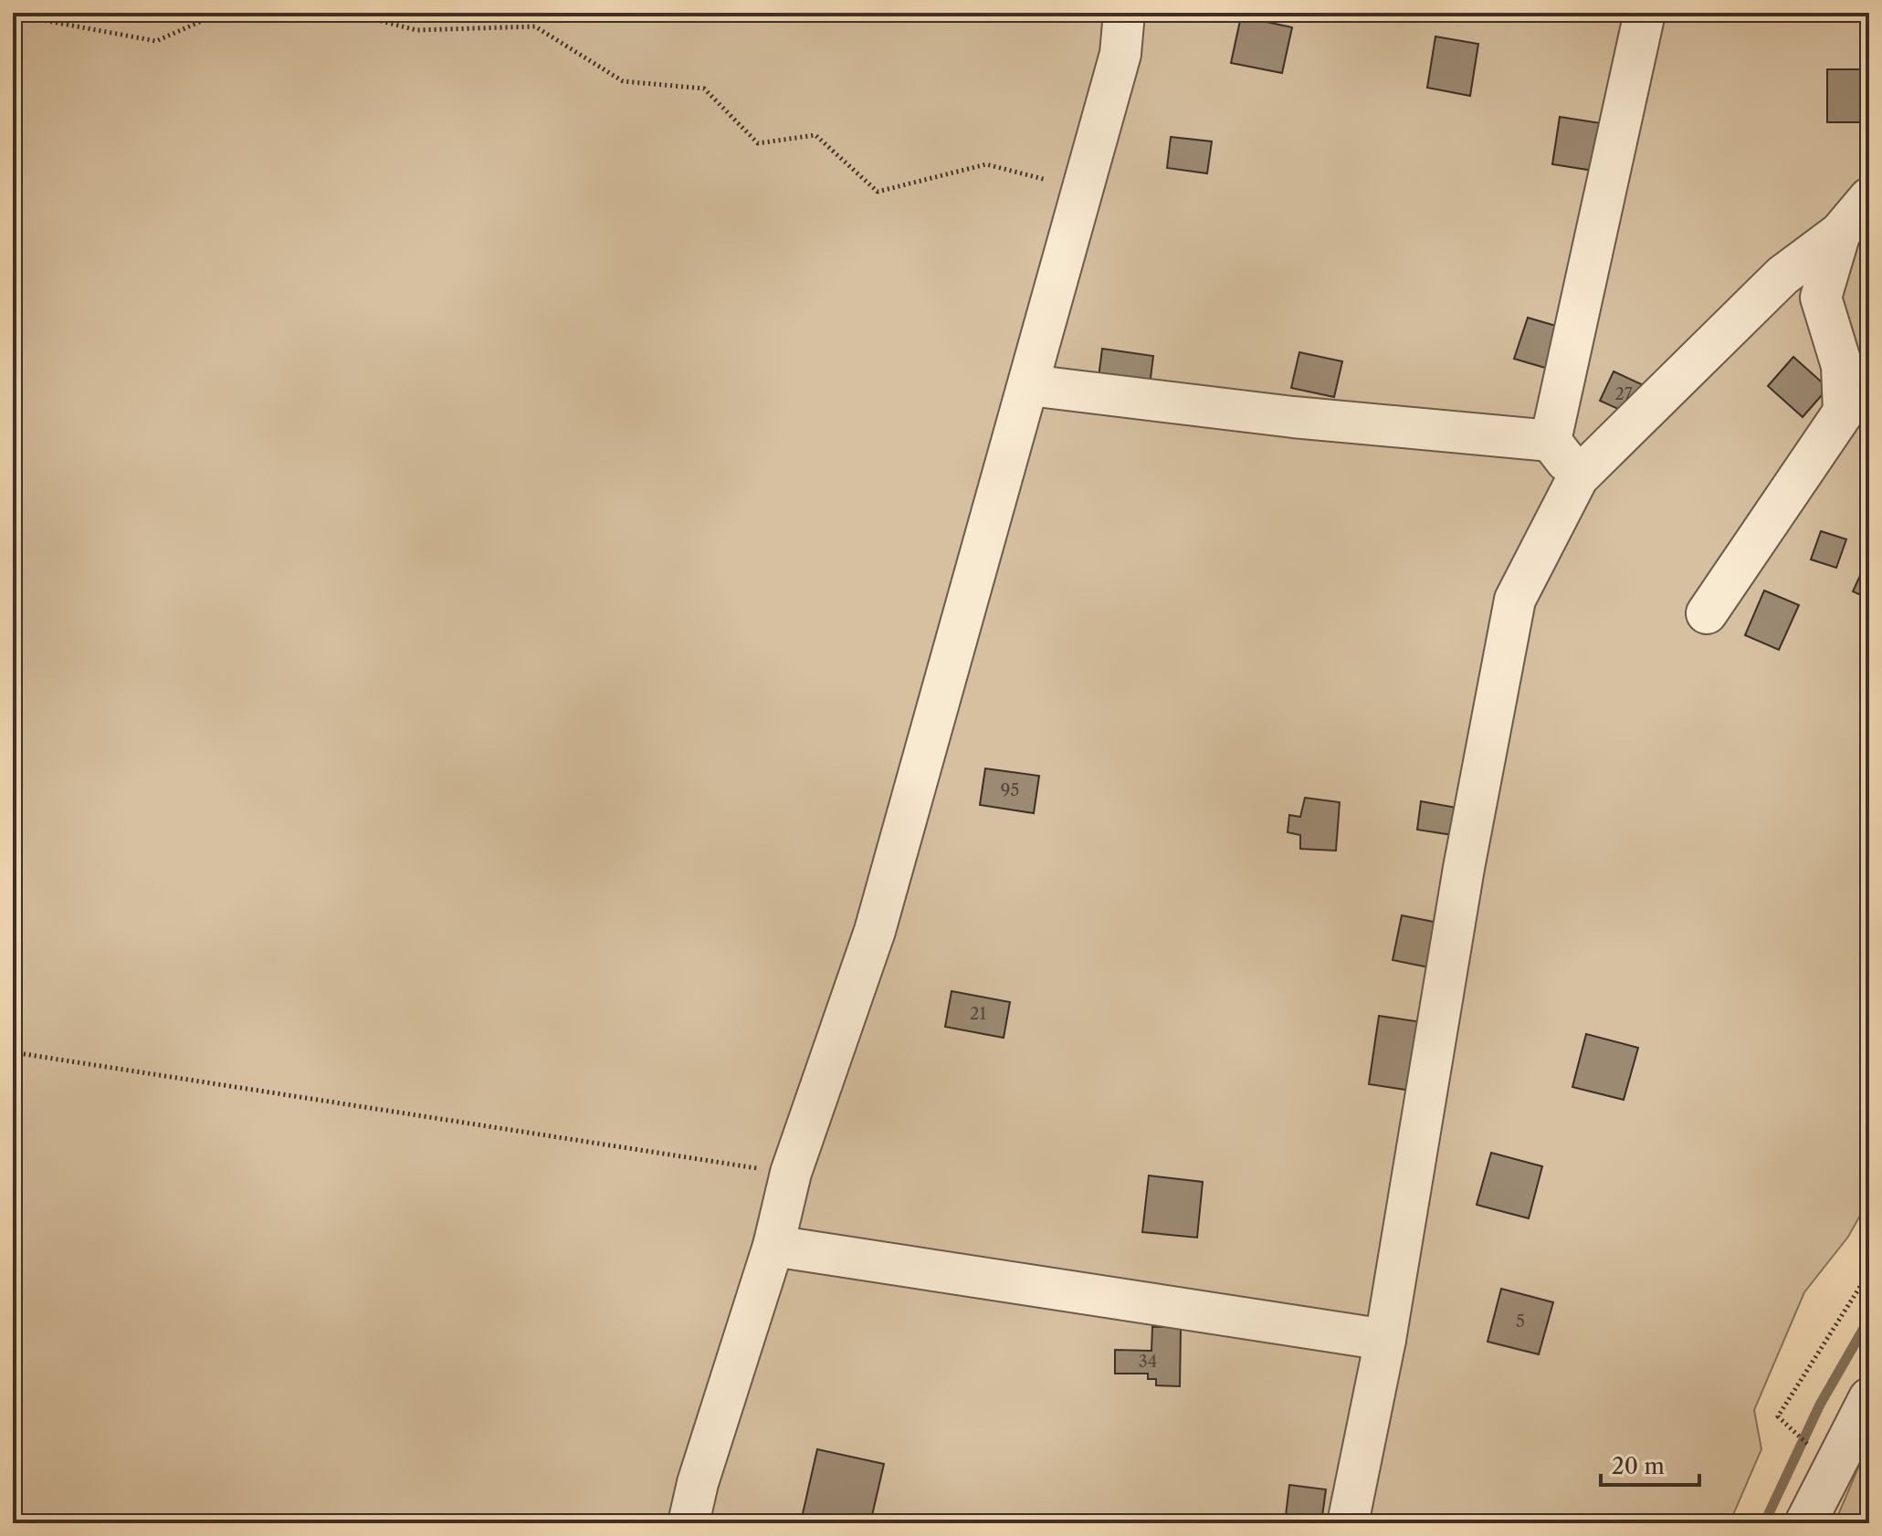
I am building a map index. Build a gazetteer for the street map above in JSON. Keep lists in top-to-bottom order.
{
  "house_numbers": [
    "27",
    "95",
    "21",
    "5",
    "34"
  ],
  "scale_bar": "20 m"
}
